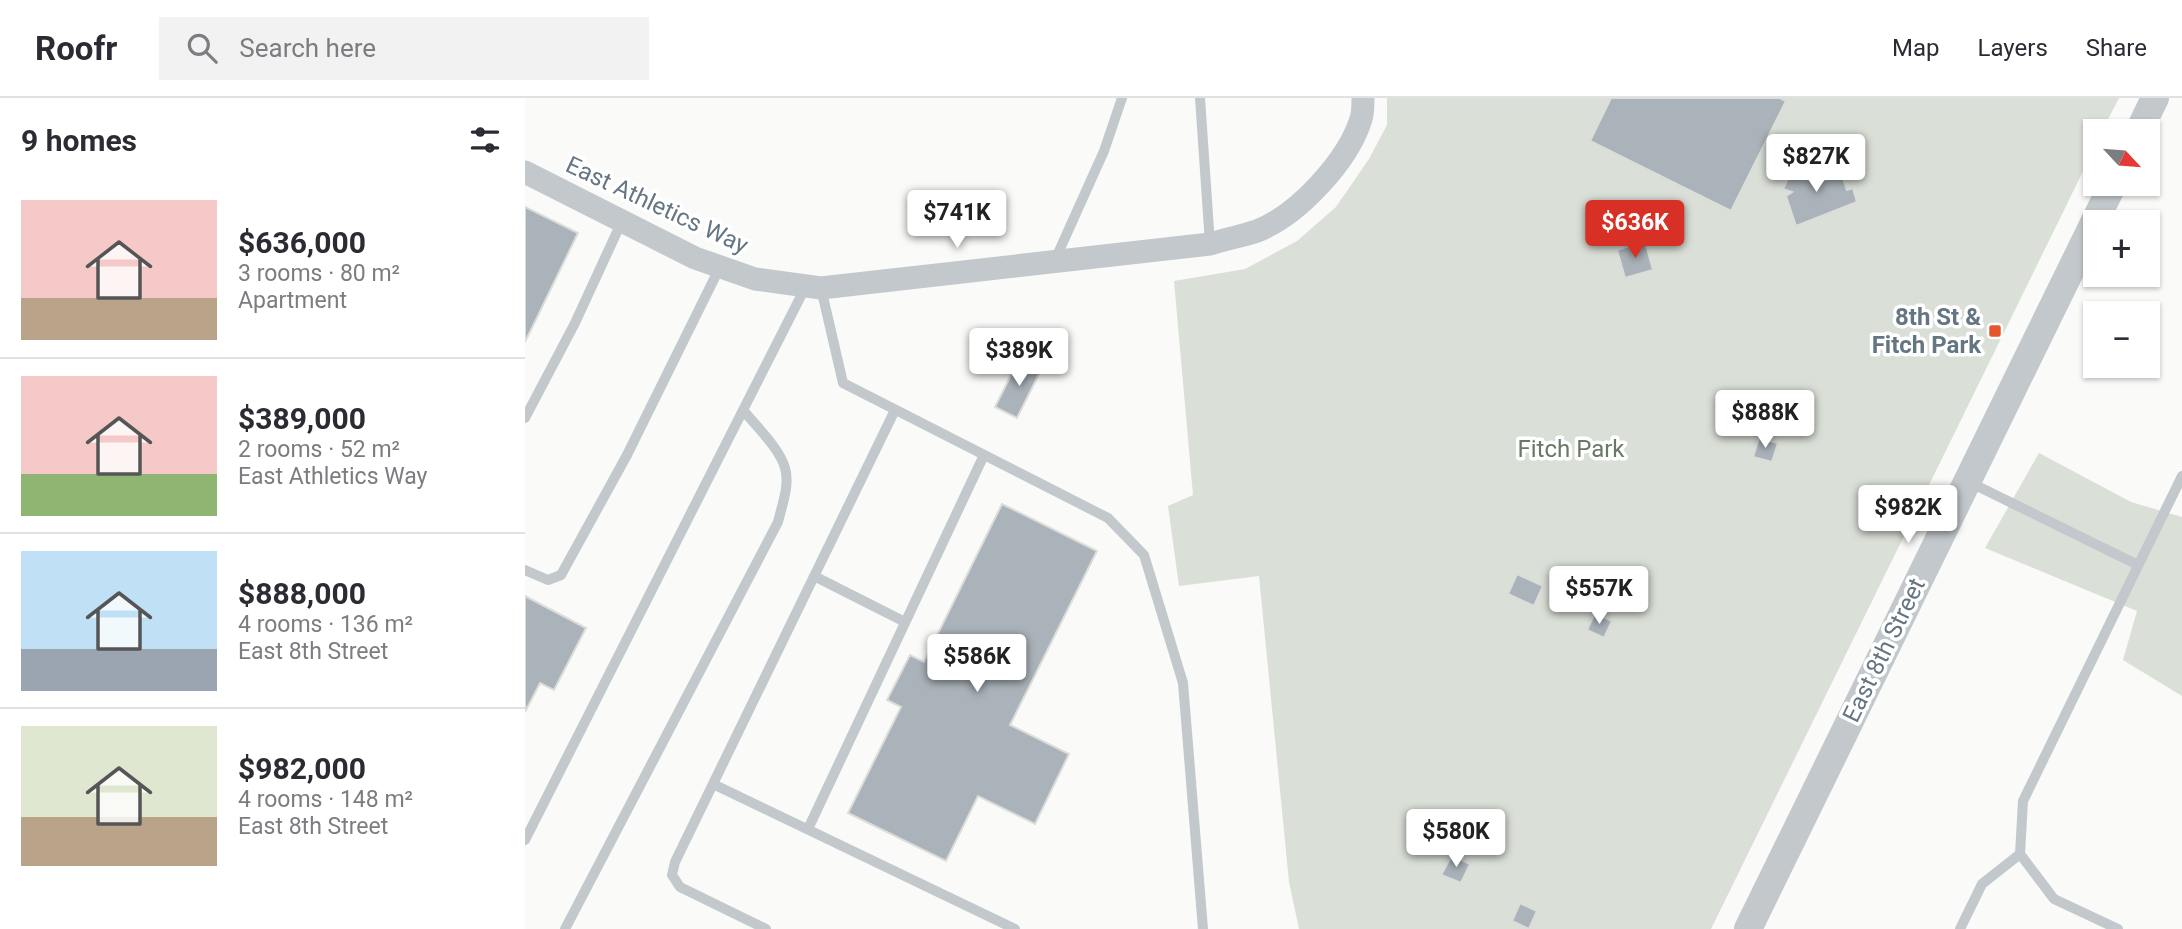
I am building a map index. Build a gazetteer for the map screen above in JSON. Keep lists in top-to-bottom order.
{
  "streets": {
    "street": ["East Athletics Way", "East 8th Street"]
  },
  "parks": ["Fitch Park"],
  "places": {
    "transit": ["8th St & Fitch Park"]
  },
  "north": "bottom right",
  "page": {
    "header": "Roofr",
    "search": "Search here",
    "nav": ["Map", "Layers", "Share"],
    "heading": "9 homes",
    "map_buttons": ["+", "−"],
    "price": [
      "$827K",
      "$741K",
      "$636K",
      "$389K",
      "$888K",
      "$982K",
      "$557K",
      "$586K",
      "$580K"
    ],
    "list": [
      {
        "name": "$636,000",
        "note": "3 rooms · 80 m² · Apartment"
      },
      {
        "name": "$389,000",
        "note": "2 rooms · 52 m² · East Athletics Way"
      },
      {
        "name": "$888,000",
        "note": "4 rooms · 136 m² · East 8th Street"
      },
      {
        "name": "$982,000",
        "note": "4 rooms · 148 m² · East 8th Street"
      }
    ]
  }
}
